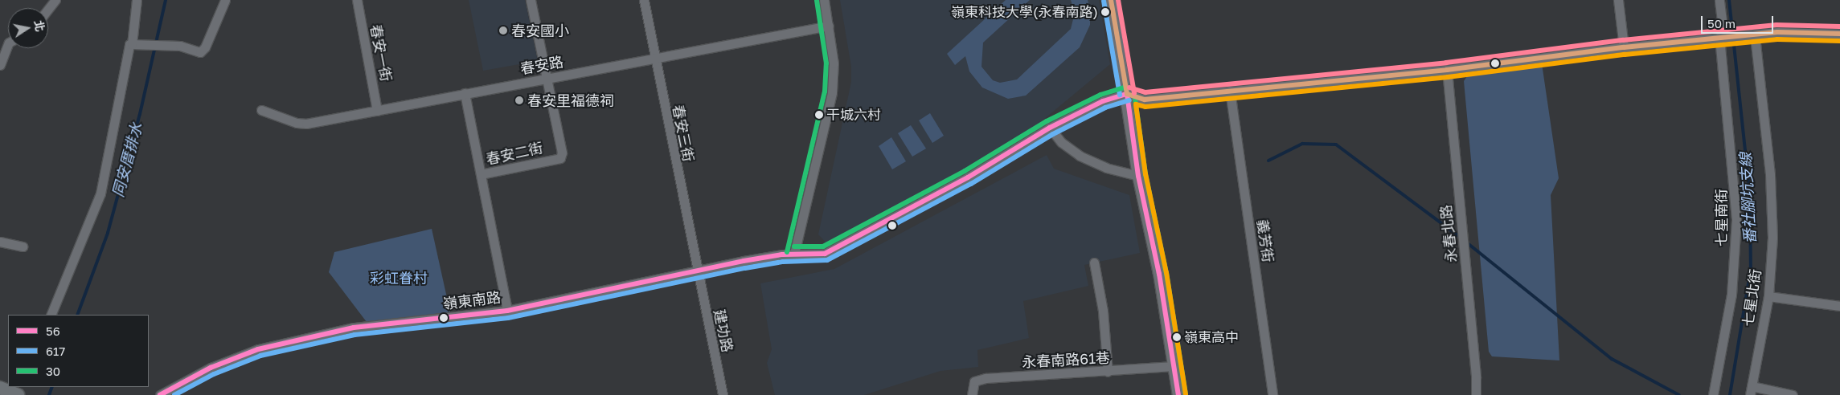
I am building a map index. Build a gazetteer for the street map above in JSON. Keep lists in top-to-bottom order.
{
  "streets": {
    "street": [
      "春安一街",
      "春安路",
      "春安三街",
      "春安二街",
      "七星南街",
      "永春北路",
      "義芳街",
      "七星北街",
      "嶺東南路",
      "建功路",
      "永春南路61巷"
    ]
  },
  "crossings": [
    ["春安一街", "春安路"],
    ["春安路", "春安三街"],
    ["春安路", "春安二街"],
    ["春安三街", "嶺東南路"],
    ["春安三街", "建功路"],
    ["嶺東南路", "建功路"]
  ],
  "water": ["同安厝排水", "番社腳坑支線"],
  "parks": ["彩虹眷村"],
  "places": [
    "嶺東科技大學(永春南路)",
    "春安國小",
    "春安里福德祠",
    "干城六村",
    "嶺東高中"
  ],
  "lines": ["transit line 617", "transit line 30", "transit line 56"],
  "legend": ["56", "617", "30"],
  "scale_bar": "50 m",
  "north": "right"
}
